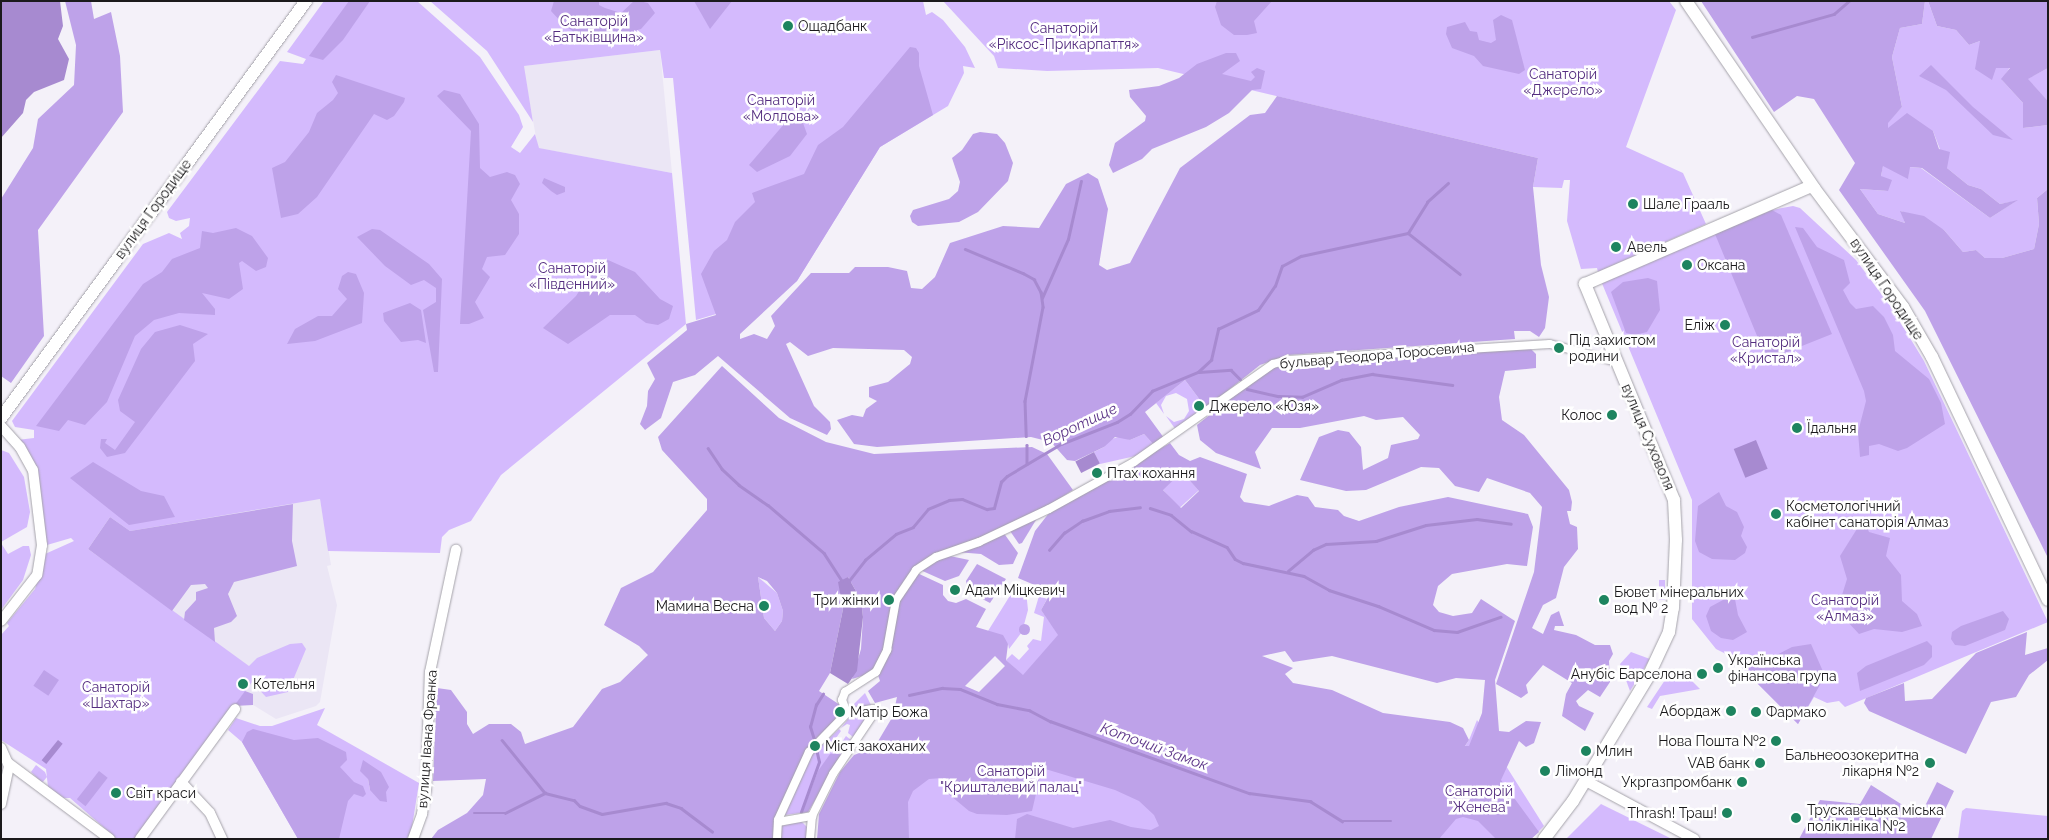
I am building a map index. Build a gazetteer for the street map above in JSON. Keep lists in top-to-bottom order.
{
  "streets": {
    "street": [
      "вулиця Городище",
      "бульвар Теодора Торосевича",
      "вулиця Суховоля",
      "вулиця Івана Франка"
    ]
  },
  "crossings": [
    ["вулиця Городище", "вулиця Суховоля"],
    ["бульвар Теодора Торосевича", "вулиця Суховоля"]
  ],
  "water": ["Воротище", "Коточий Замок"],
  "parks": [
    "Санаторій «Батьківщина»",
    "Санаторій «Ріксос-Прикарпаття»",
    "Санаторій «Джерело»",
    "Санаторій «Молдова»",
    "Санаторій «Південний»",
    "Санаторій «Кристал»",
    "Санаторій «Алмаз»",
    "Санаторій «Шахтар»",
    "Санаторій \"Кришталевий палац\"",
    "Санаторій \"Женева\""
  ],
  "places": [
    "Ощадбанк",
    "Шале Грааль",
    "Авель",
    "Оксана",
    "Еліж",
    "Під захистом родини",
    "Джерело «Юзя»",
    "Колос",
    "Їдальня",
    "Птах кохання",
    "Косметологічний кабінет санаторія Алмаз",
    "Адам Міцкевич",
    "Три жінки",
    "Бювет мінеральних вод № 2",
    "Мамина Весна",
    "Українська фінансова група",
    "Анубіс Барселона",
    "Котельня",
    "Абордаж",
    "Матір Божа",
    "Фармако",
    "Нова Пошта №2",
    "Міст закоханих",
    "Млин",
    "VAB банк",
    "Бальнеоозокеритна лікарня №2",
    "Лімонд",
    "Укргазпромбанк",
    "Світ краси",
    "Thrash! Траш!",
    "Трускавецька міська поліклініка №2"
  ]
}
